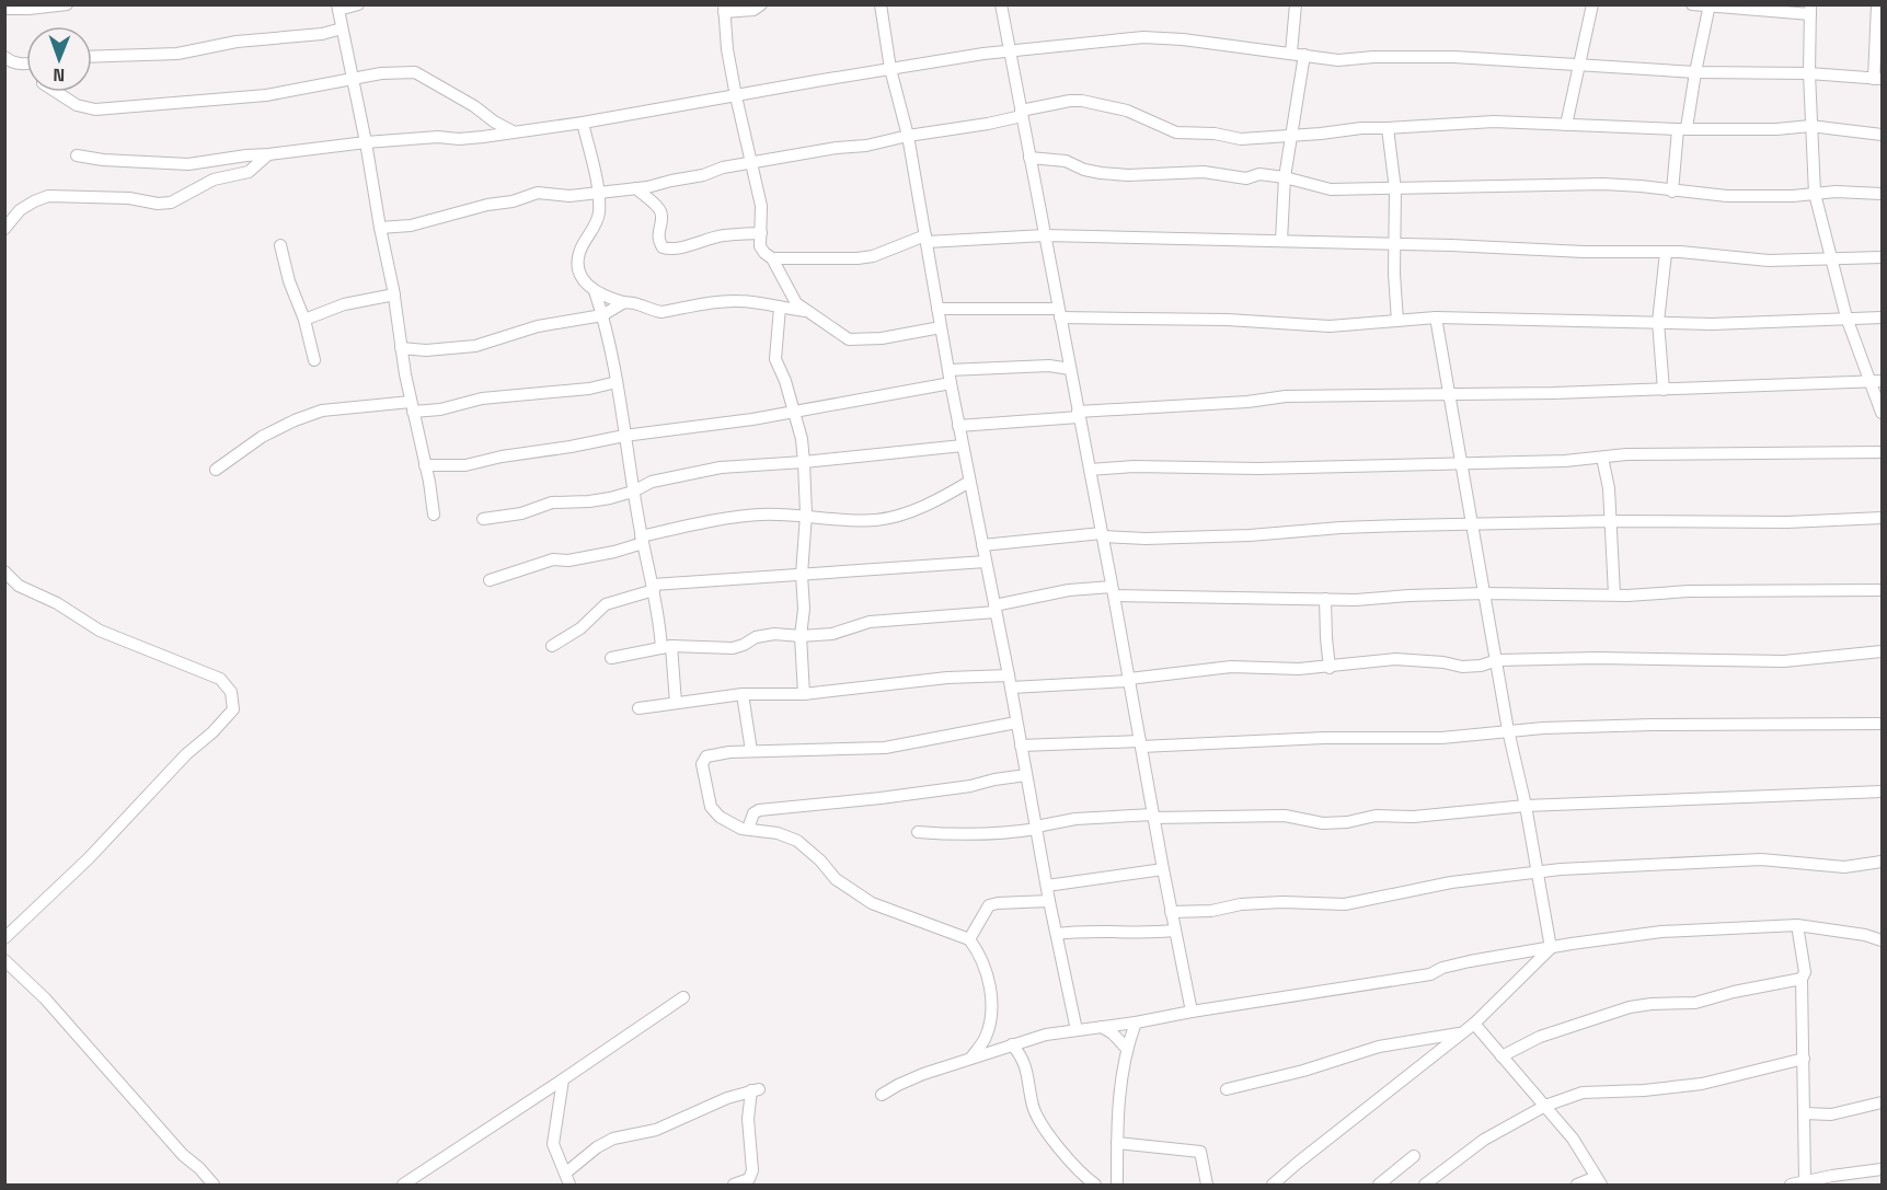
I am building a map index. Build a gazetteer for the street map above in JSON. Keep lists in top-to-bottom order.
{
  "north": "bottom"
}
